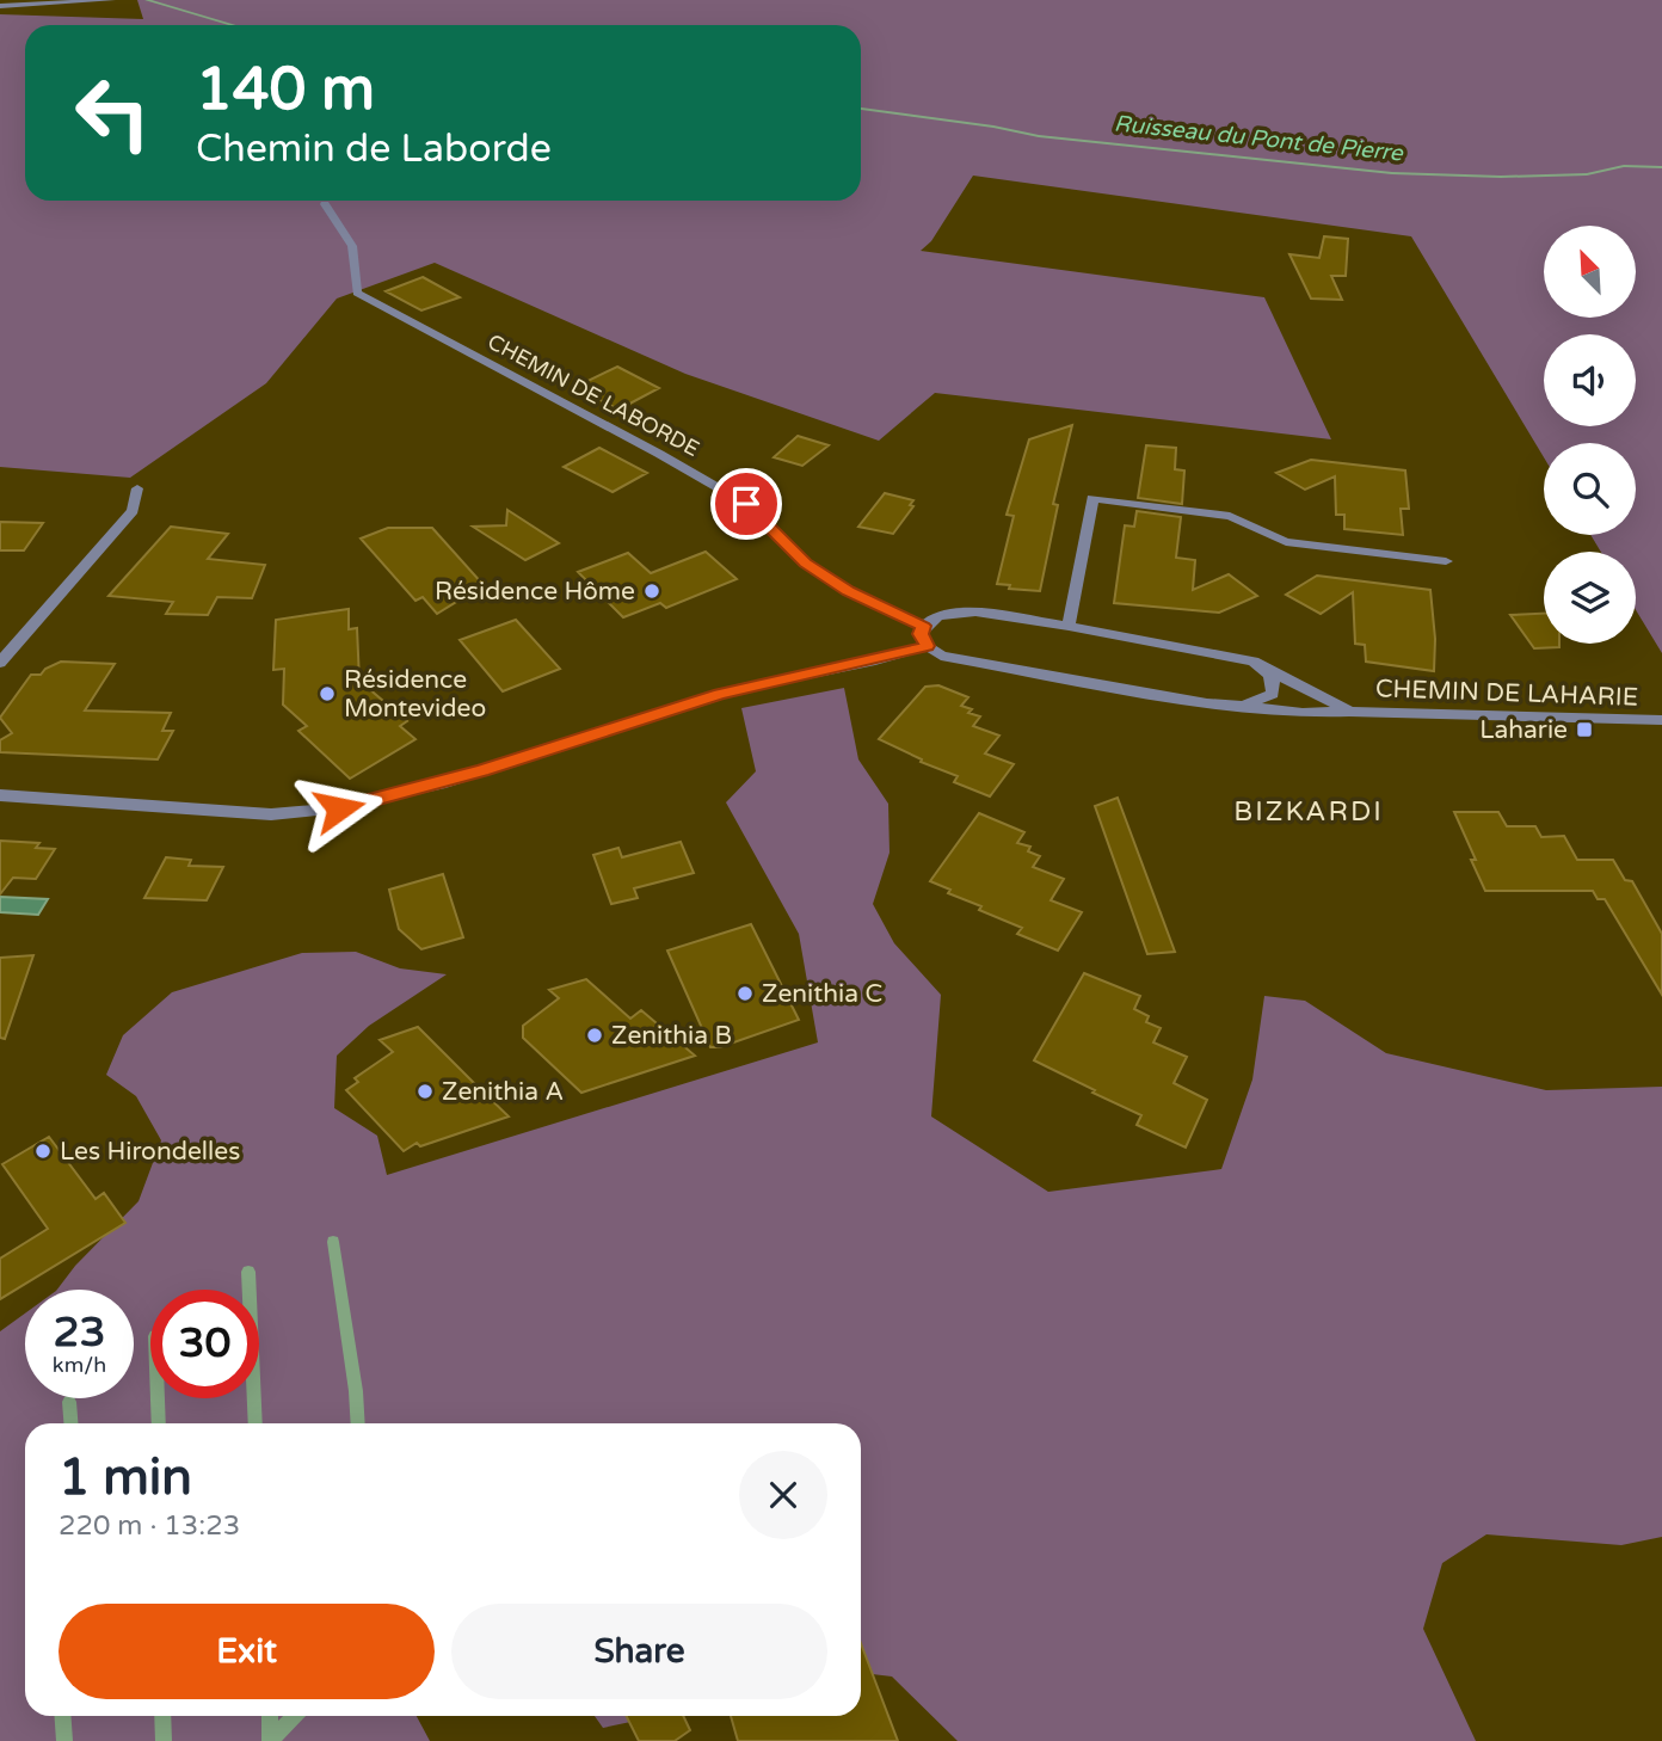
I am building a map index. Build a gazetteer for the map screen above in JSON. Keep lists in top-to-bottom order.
{
  "streets": {
    "street": ["CHEMIN DE LABORDE", "CHEMIN DE LAHARIE"]
  },
  "crossings": [
    ["CHEMIN DE LABORDE", "CHEMIN DE LAHARIE"]
  ],
  "districts": ["BIZKARDI"],
  "water": ["Ruisseau du Pont de Pierre"],
  "places": {
    "other": [
      "Résidence Hôme",
      "Résidence Montevideo",
      "Zenithia C",
      "Zenithia B",
      "Zenithia A",
      "Les Hirondelles"
    ],
    "transit": ["Laharie"]
  },
  "north": "top left",
  "page": {
    "turn": ["140 m", "Chemin de Laborde"],
    "speed": "23 km/h",
    "limit": "30",
    "heading": ["1 min", "220 m · 13:23"],
    "buttons": ["Exit", "Share"]
  }
}
